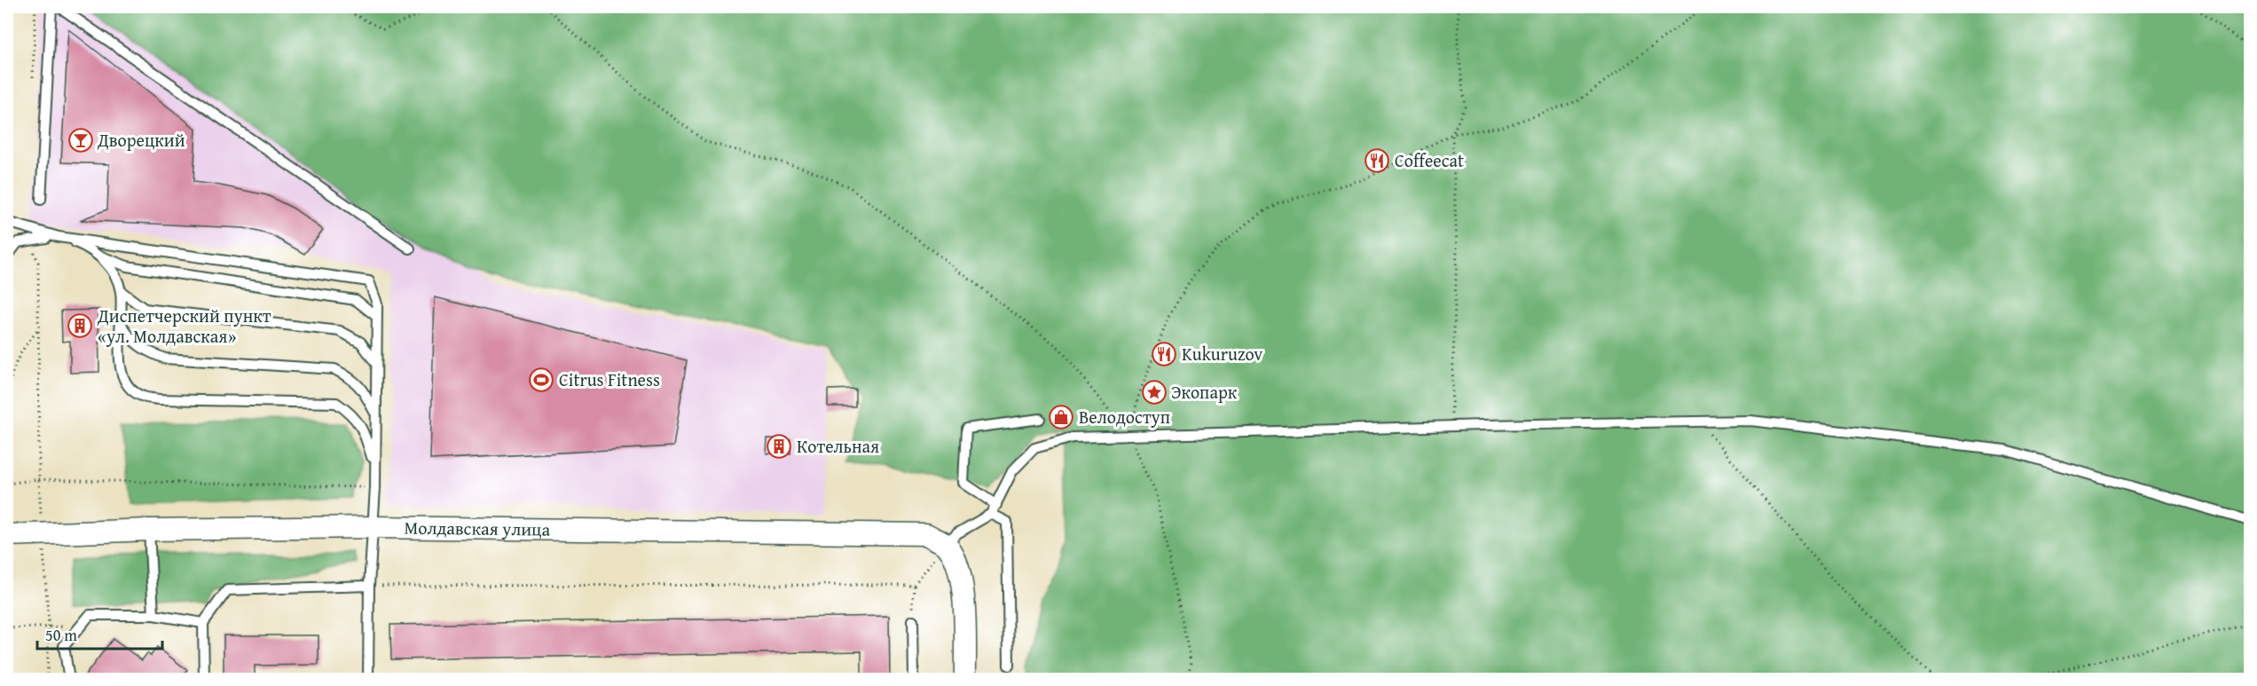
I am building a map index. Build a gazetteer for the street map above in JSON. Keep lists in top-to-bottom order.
{
  "streets": {
    "street": ["Молдавская улица"]
  },
  "places": {
    "bar": ["Дворецкий"],
    "restaurant": ["Coffeecat", "Kukuruzov"],
    "building": ["Диспетчерский пункт «ул. Молдавская»", "Котельная"],
    "sports": ["Citrus Fitness"],
    "place": ["Экопарк"],
    "shop": ["Велодоступ"]
  },
  "scale_bar": "50 m"
}
